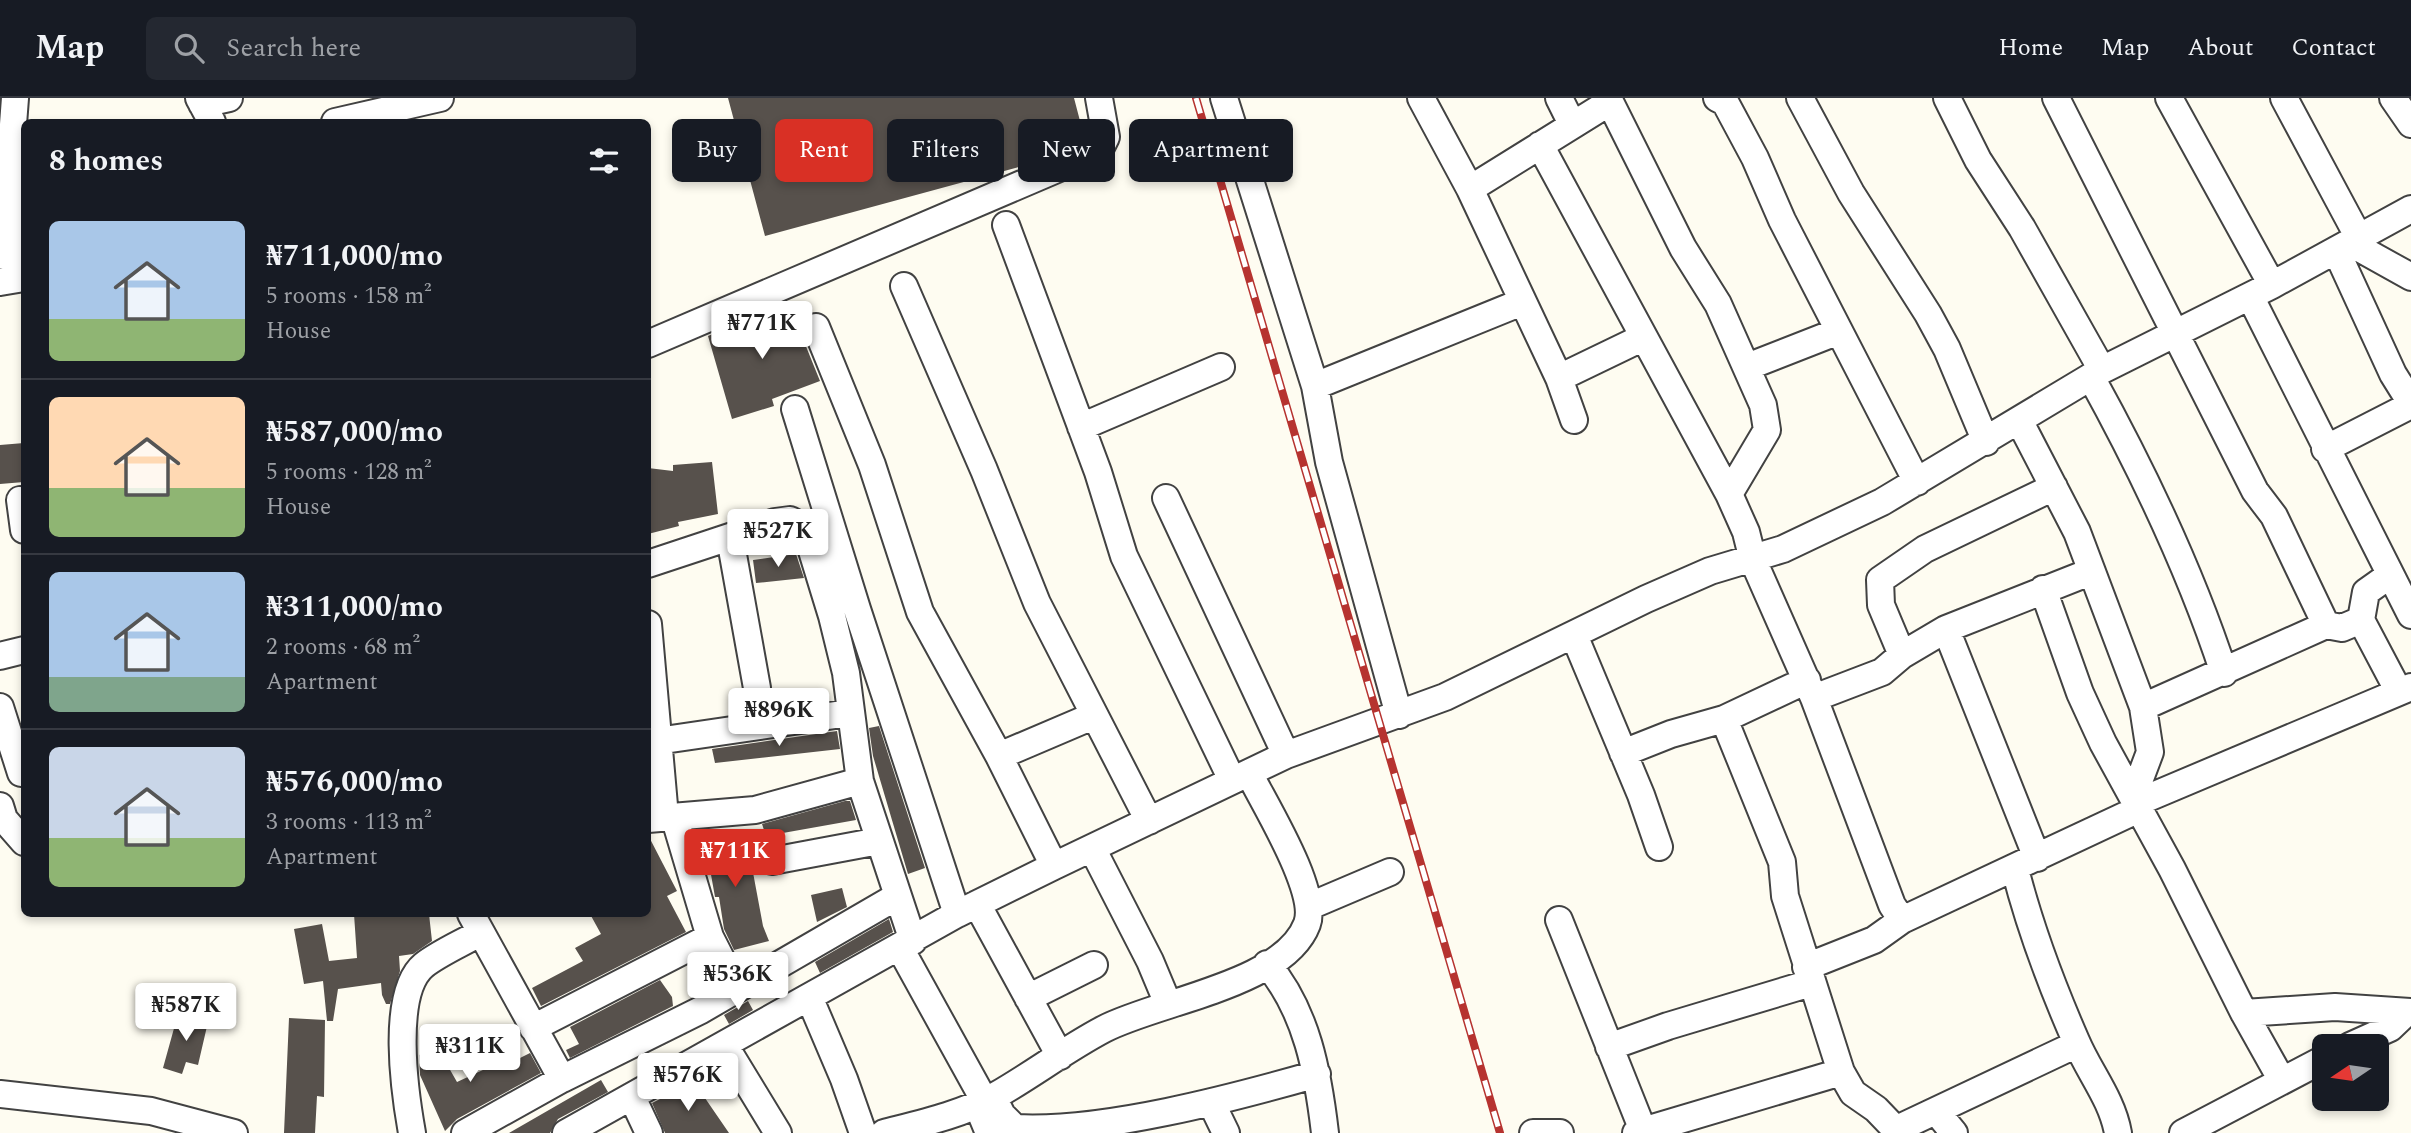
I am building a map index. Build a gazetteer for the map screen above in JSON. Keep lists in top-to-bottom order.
{
  "north": "left",
  "page": {
    "header": "Map",
    "search": "Search here",
    "nav": [
      "Home",
      "Map",
      "About",
      "Contact"
    ],
    "chip": [
      "Buy",
      "Rent",
      "Filters",
      "New",
      "Apartment"
    ],
    "heading": "8 homes",
    "list": [
      {
        "name": "₦711,000/mo",
        "note": "5 rooms · 158 m² · House"
      },
      {
        "name": "₦587,000/mo",
        "note": "5 rooms · 128 m² · House"
      },
      {
        "name": "₦311,000/mo",
        "note": "2 rooms · 68 m² · Apartment"
      },
      {
        "name": "₦576,000/mo",
        "note": "3 rooms · 113 m² · Apartment"
      }
    ],
    "price": [
      "₦771K",
      "₦527K",
      "₦896K",
      "₦711K",
      "₦536K",
      "₦587K",
      "₦311K",
      "₦576K"
    ]
  }
}
